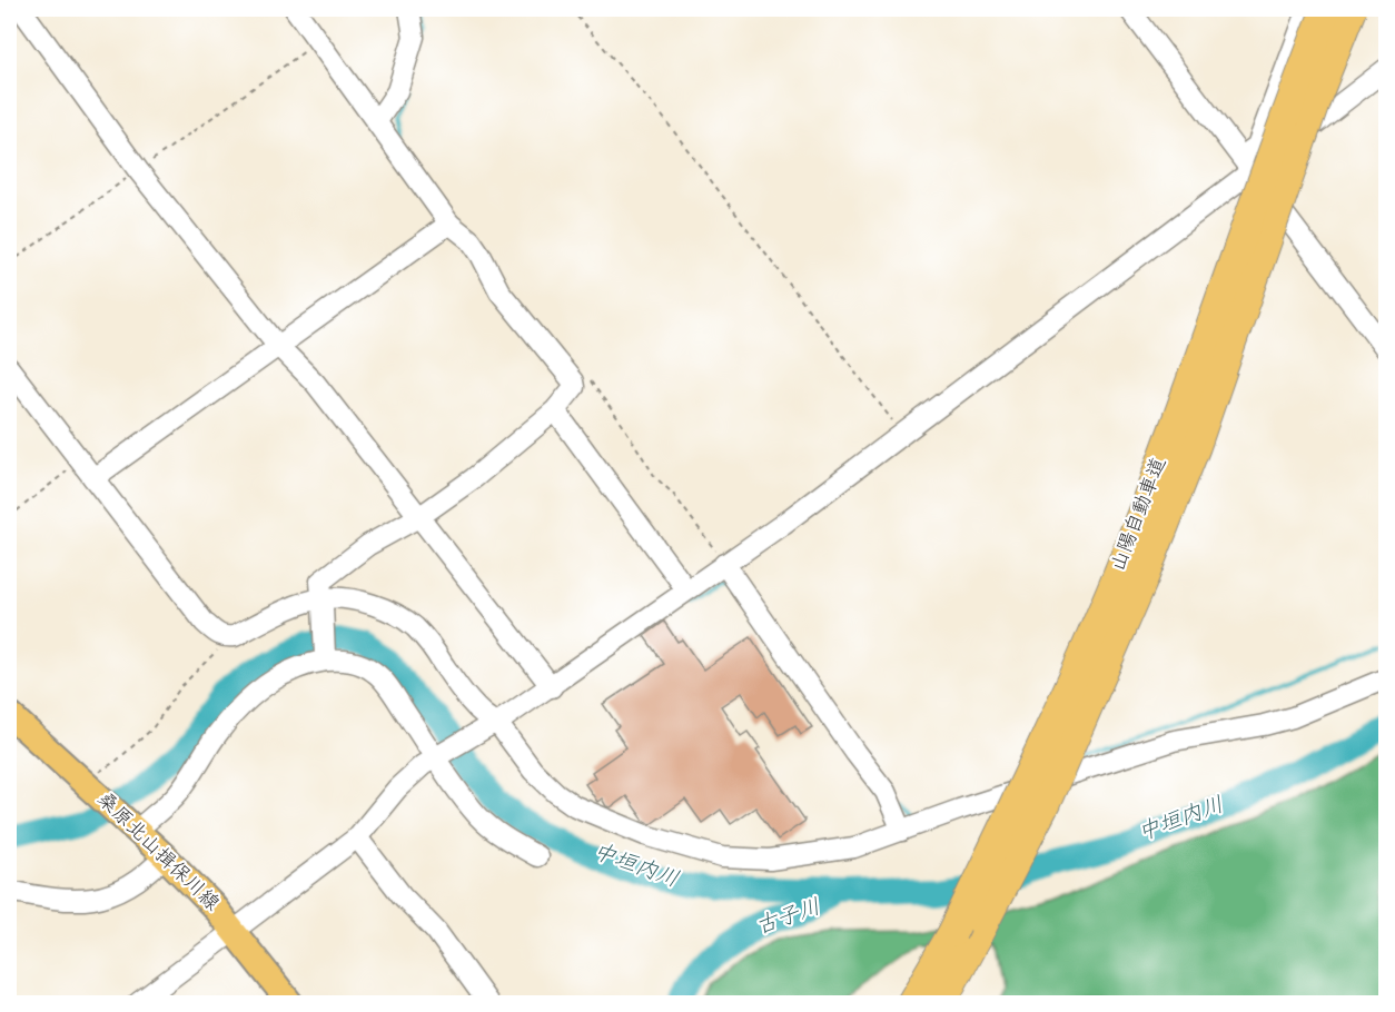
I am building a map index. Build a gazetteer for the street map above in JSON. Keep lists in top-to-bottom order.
{
  "streets": {
    "highway": ["山陽自動車道"],
    "main road": ["桑原北山揖保川線"]
  },
  "water": ["中垣内川", "古子川"]
}
